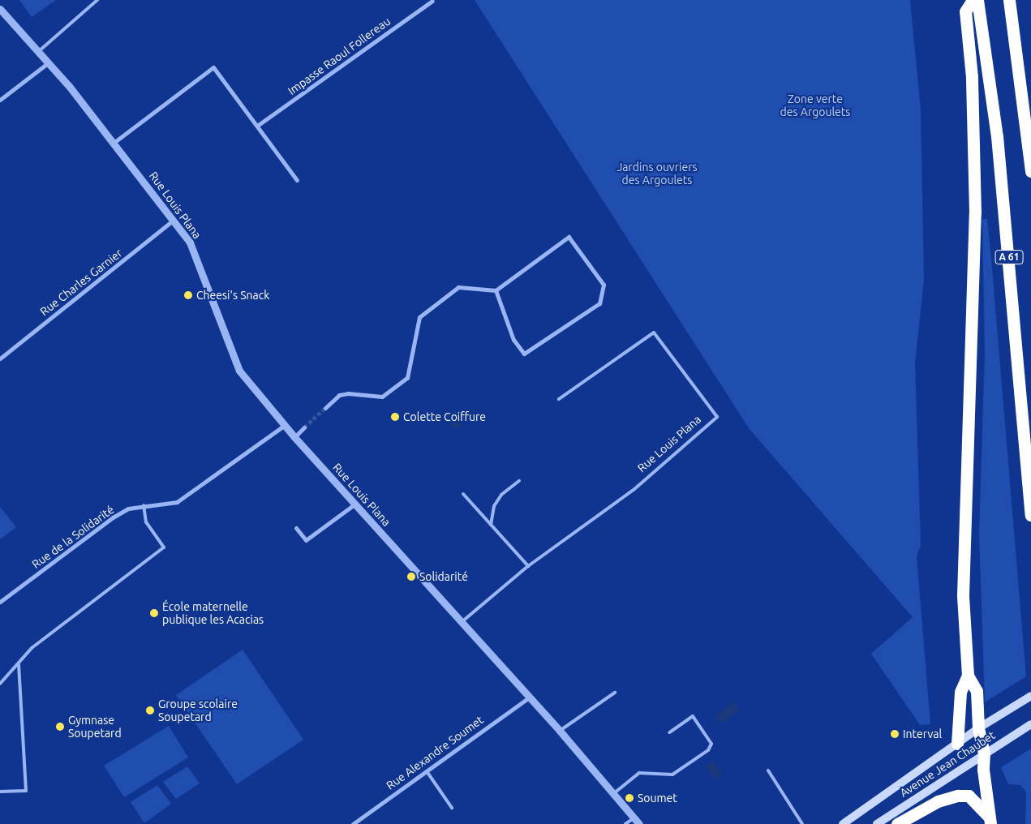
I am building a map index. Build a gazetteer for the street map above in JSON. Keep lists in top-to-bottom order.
{
  "streets": {
    "highway": ["A 61"],
    "main road": ["Avenue Jean Chaubet"],
    "street": [
      "Impasse Raoul Follereau",
      "Rue Louis Plana",
      "Rue Charles Garnier",
      "Rue de la Solidarité",
      "Rue Alexandre Soumet"
    ]
  },
  "crossings": [
    ["Rue Louis Plana", "Rue Charles Garnier"],
    ["Rue Louis Plana", "Rue de la Solidarité"],
    ["Rue Louis Plana", "Rue Alexandre Soumet"]
  ],
  "parks": ["Zone verte des Argoulets", "Jardins ouvriers des Argoulets"],
  "places": [
    "Cheesi's Snack",
    "Colette Coiffure",
    "Solidarité",
    "École maternelle publique les Acacias",
    "Groupe scolaire Soupetard",
    "Gymnase Soupetard",
    "Interval",
    "Soumet"
  ]
}
